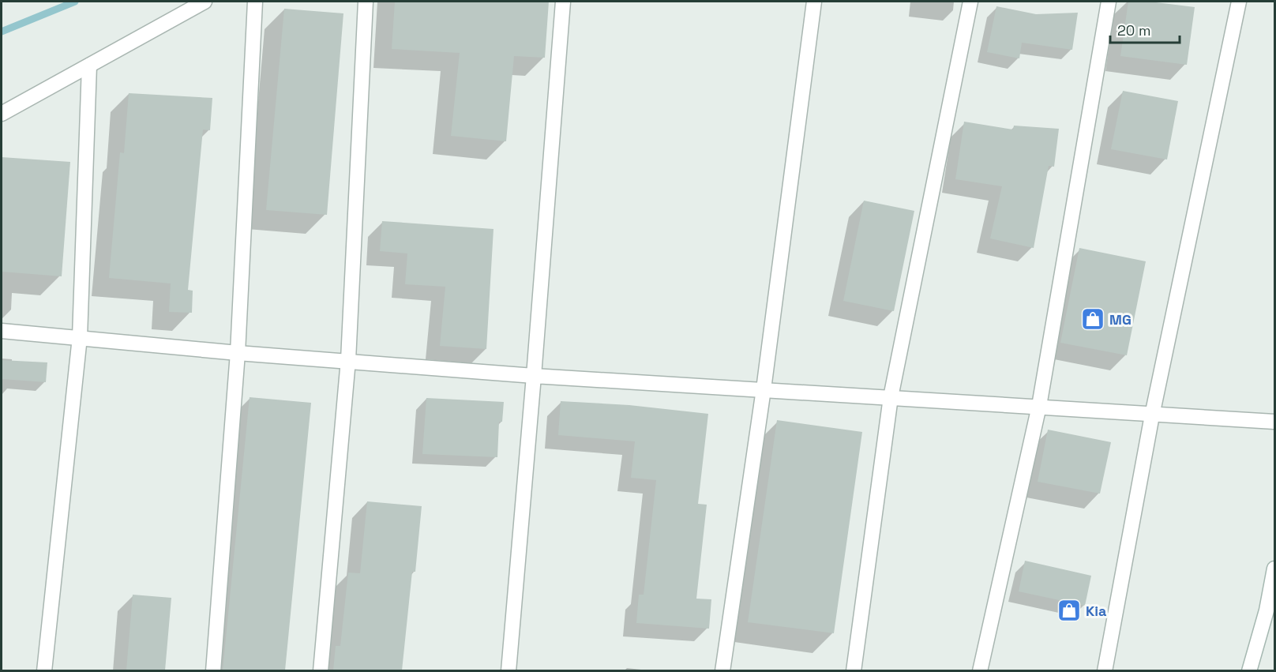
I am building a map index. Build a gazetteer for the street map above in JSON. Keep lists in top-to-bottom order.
{
  "places": {
    "shop": ["MG", "Kia"]
  },
  "scale_bar": "20 m"
}
